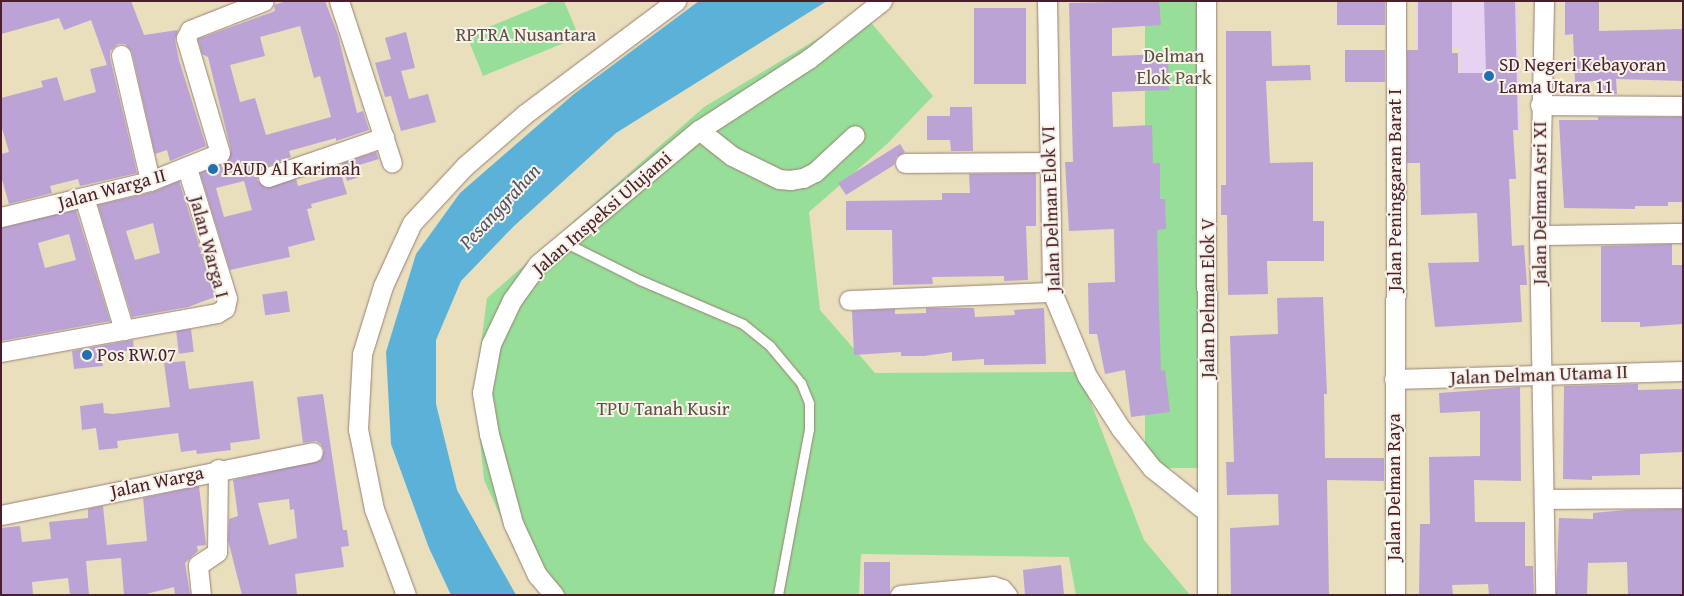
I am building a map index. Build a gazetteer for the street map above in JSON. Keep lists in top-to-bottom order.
{
  "streets": {
    "street": [
      "Jalan Warga II",
      "Jalan Peninggaran Barat I",
      "Jalan Delman Asri XI",
      "Jalan Delman Elok VI",
      "Jalan Inspeksi Ulujami",
      "Jalan Warga I",
      "Jalan Delman Elok V",
      "Jalan Delman Utama II",
      "Jalan Warga",
      "Jalan Delman Raya"
    ]
  },
  "crossings": [
    ["Jalan Warga II", "Jalan Warga I"],
    ["Jalan Peninggaran Barat I", "Jalan Delman Utama II"],
    ["Jalan Peninggaran Barat I", "Jalan Delman Raya"],
    ["Jalan Delman Asri XI", "Jalan Delman Utama II"],
    ["Jalan Delman Elok VI", "Jalan Delman Elok V"],
    ["Jalan Delman Utama II", "Jalan Delman Raya"]
  ],
  "water": ["Pesanggrahan"],
  "parks": ["RPTRA Nusantara", "Delman Elok Park", "TPU Tanah Kusir"],
  "places": ["SD Negeri Kebayoran Lama Utara 11", "PAUD Al Karimah", "Pos RW.07"]
}
